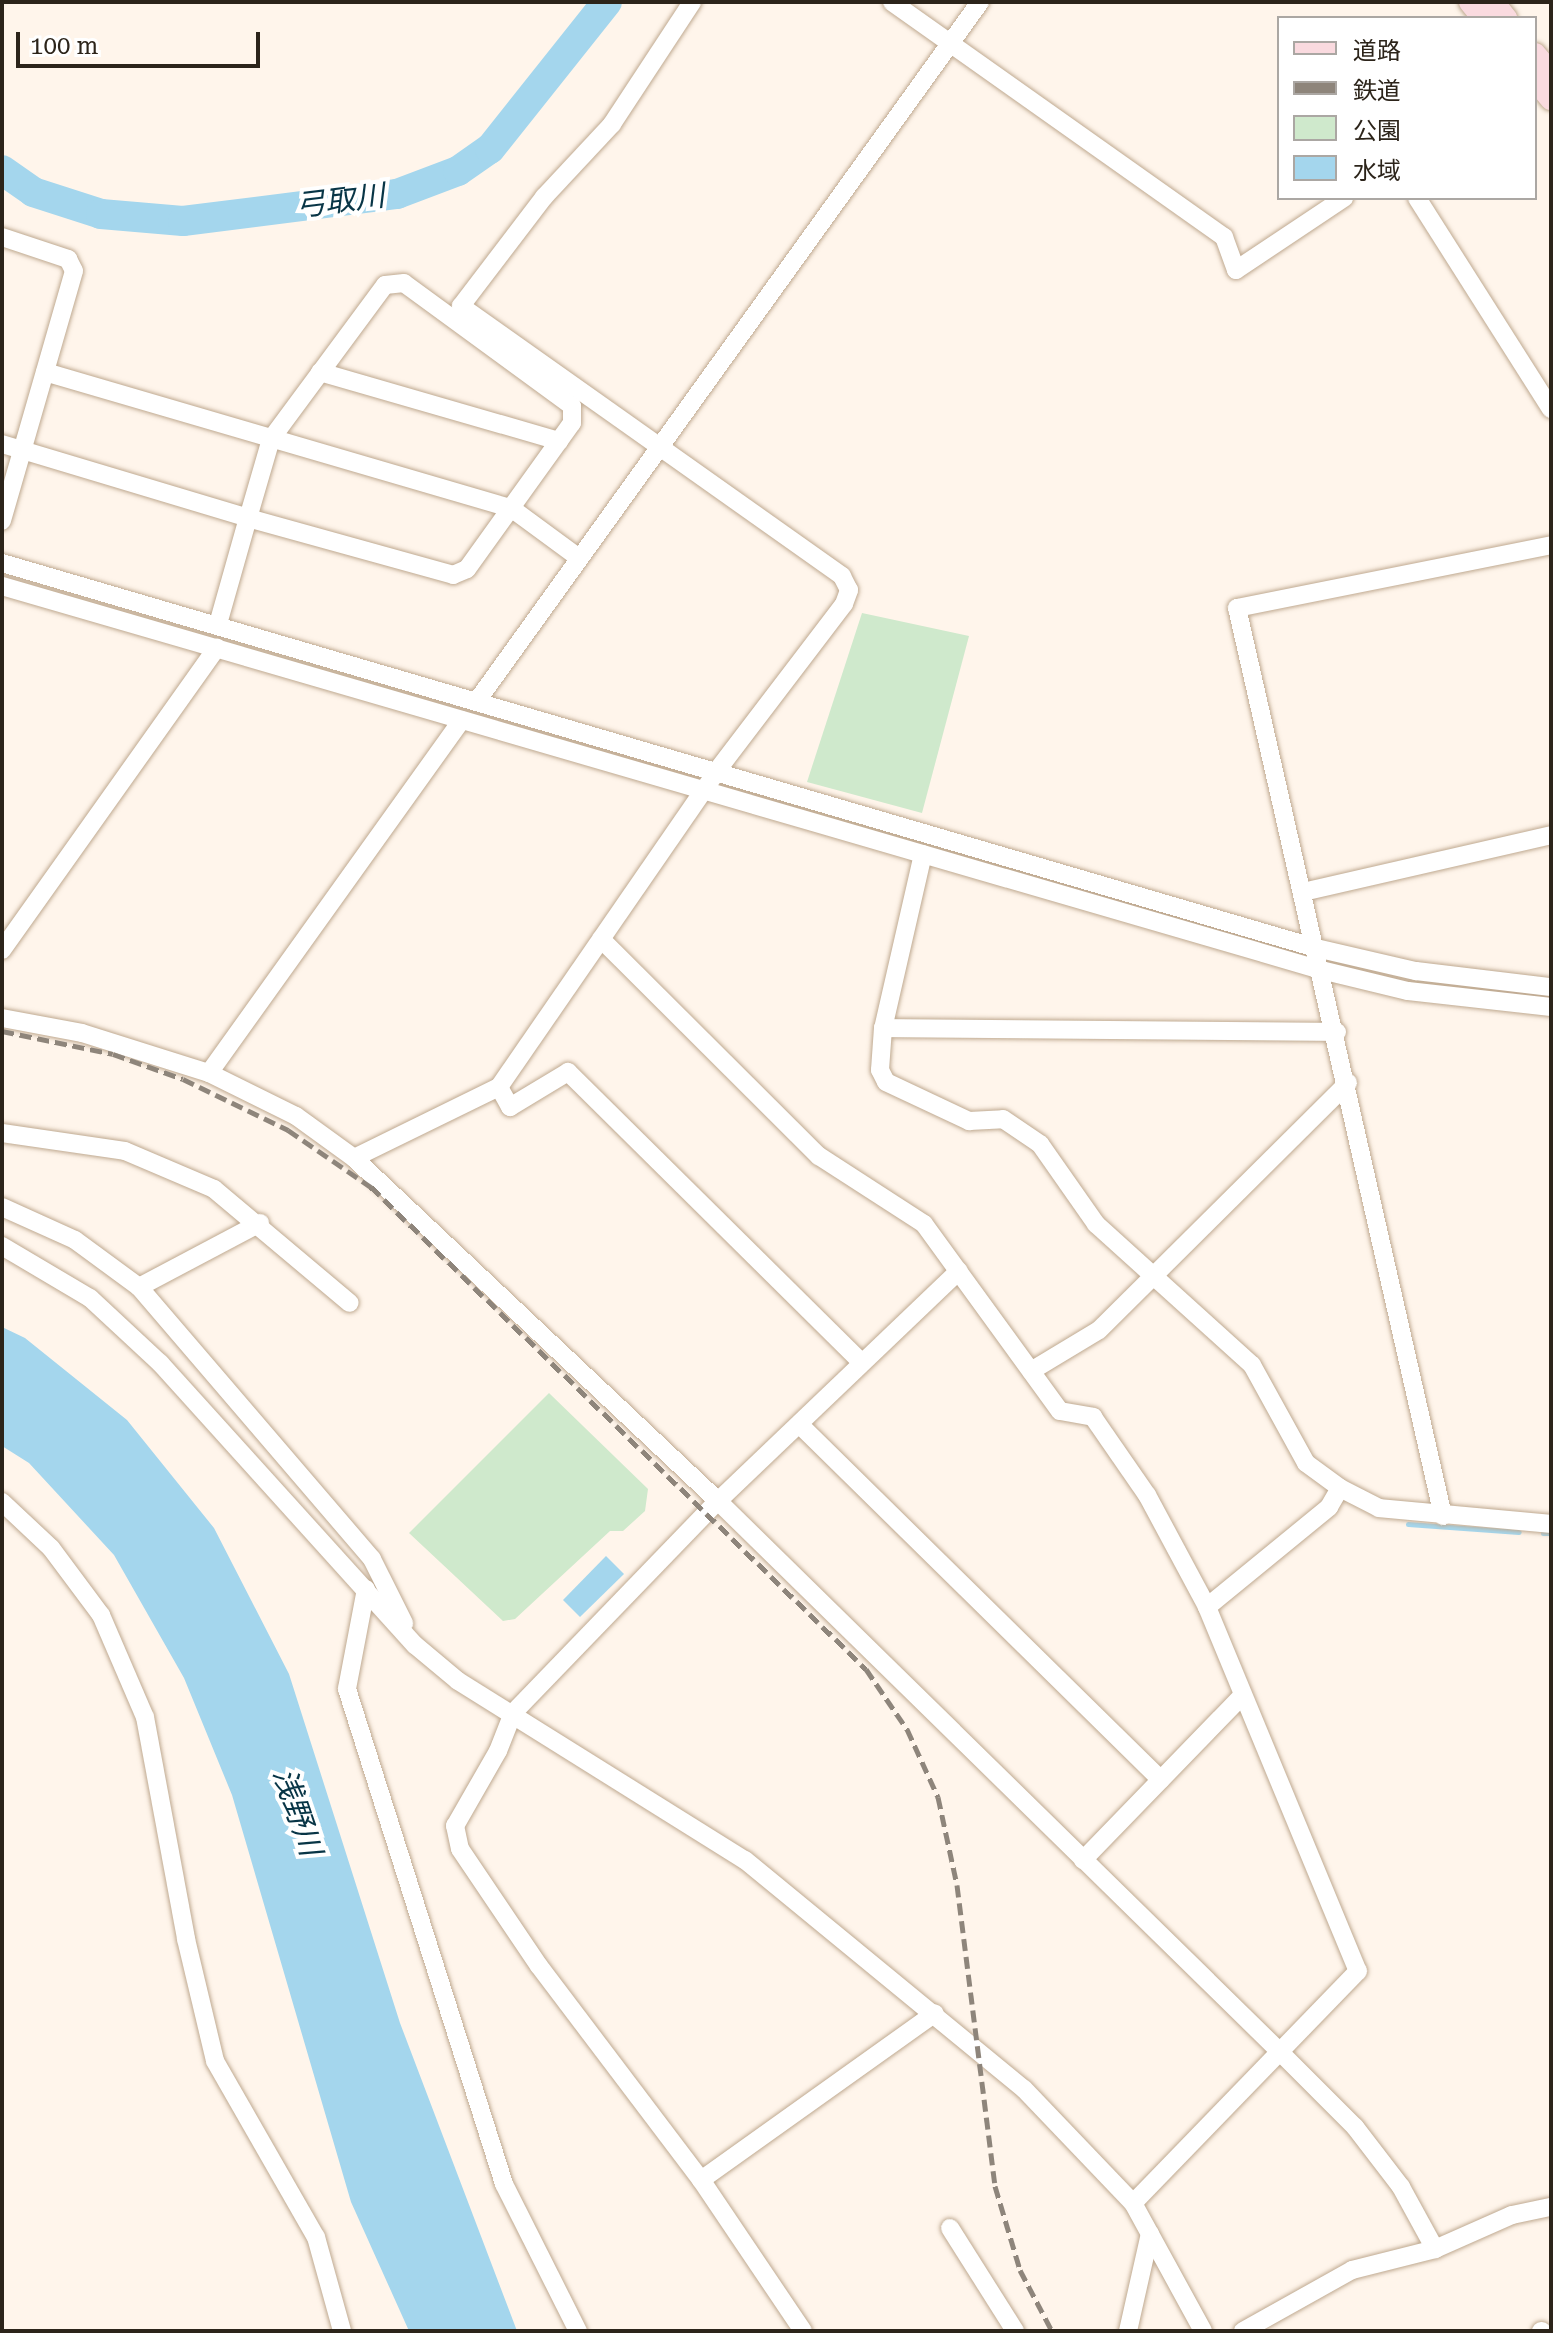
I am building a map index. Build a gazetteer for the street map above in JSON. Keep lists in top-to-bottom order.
{
  "water": ["弓取川", "浅野川"],
  "legend": [
    "道路",
    "鉄道",
    "公園",
    "水域"
  ],
  "scale_bar": "100 m"
}
